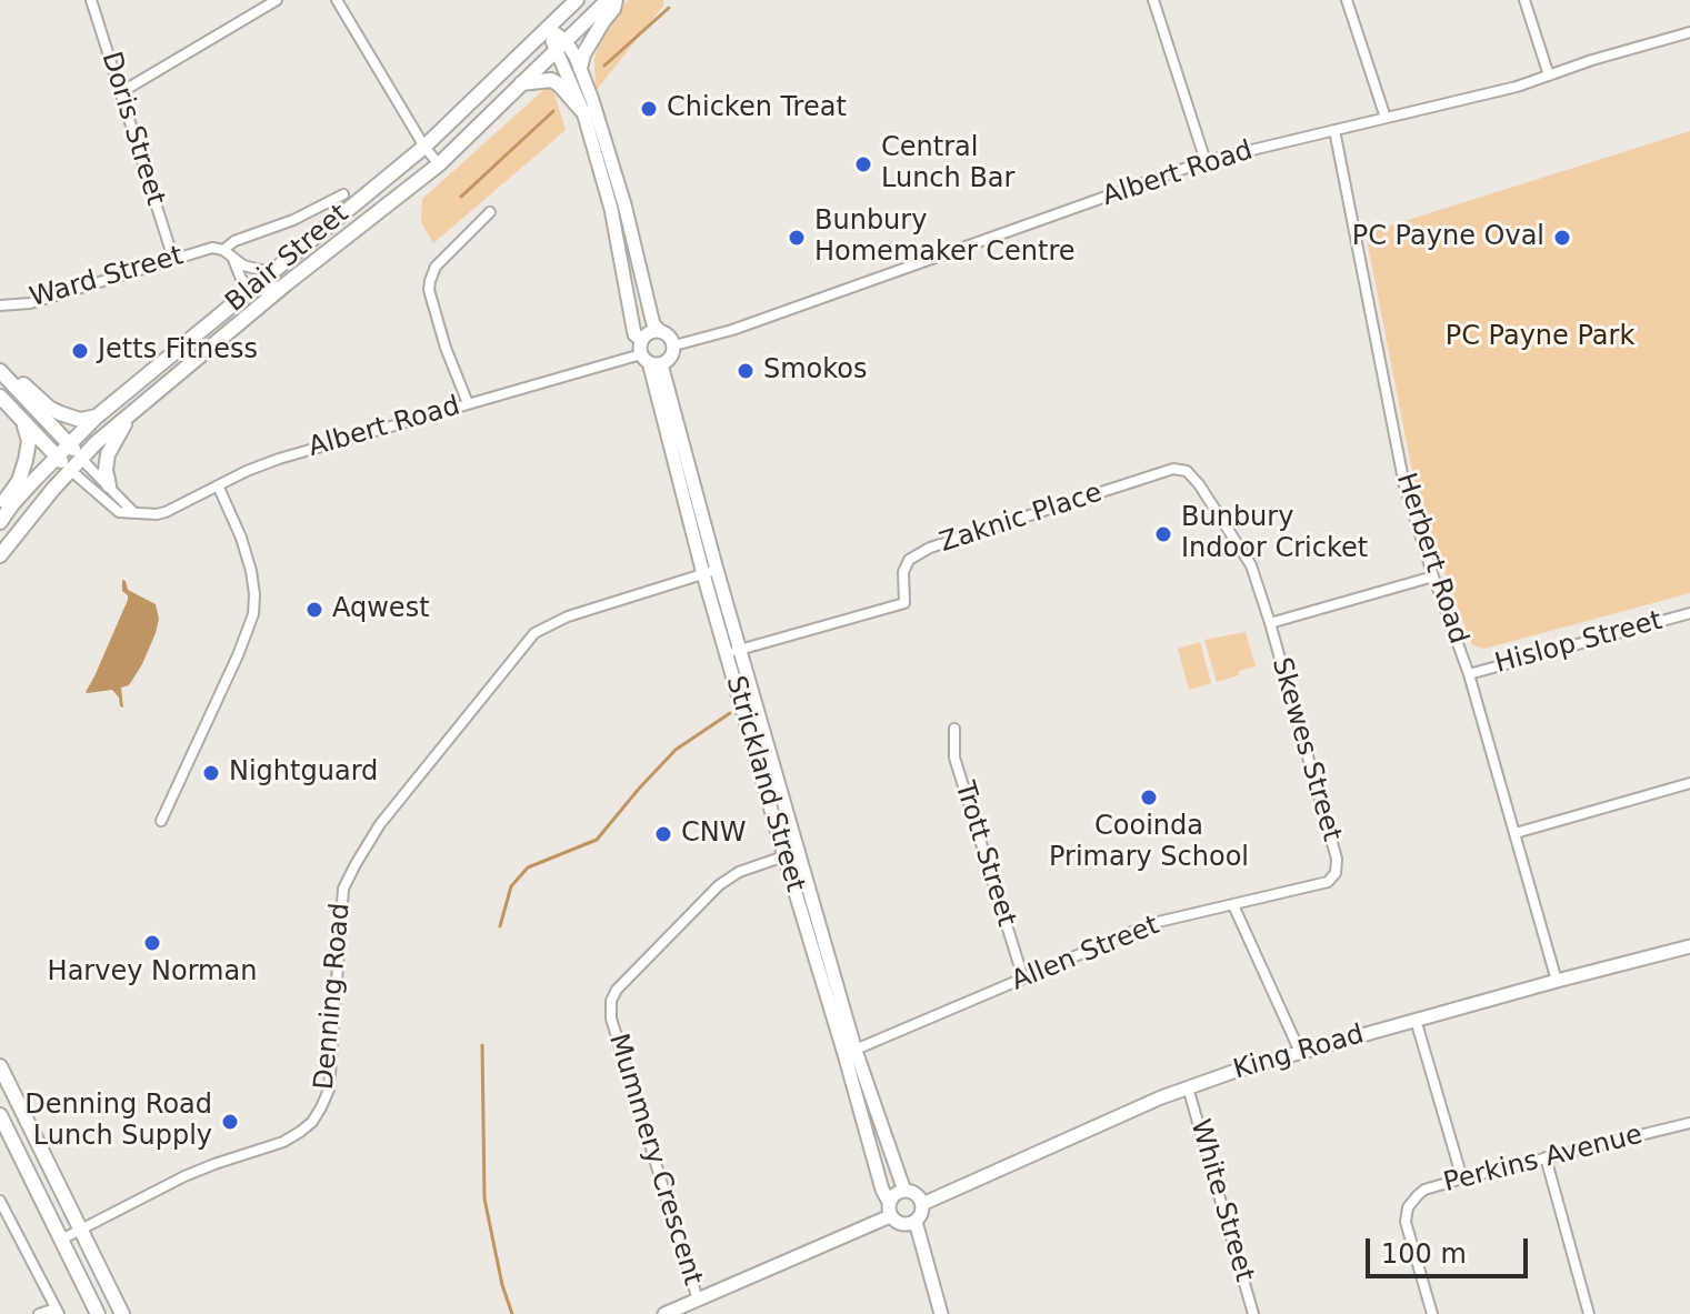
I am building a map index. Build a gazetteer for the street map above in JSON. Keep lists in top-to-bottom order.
{
  "streets": {
    "main road": ["Blair Street"],
    "street": [
      "Doris Street",
      "Albert Road",
      "Ward Street",
      "Zaknic Place",
      "Herbert Road",
      "Hislop Street",
      "Skewes Street",
      "Strickland Street",
      "Trott Street",
      "Allen Street",
      "Denning Road",
      "King Road",
      "Mummery Crescent",
      "Perkins Avenue",
      "White Street"
    ]
  },
  "crossings": [
    ["Doris Street", "Ward Street"],
    ["Albert Road", "Herbert Road"],
    ["Albert Road", "Strickland Street"],
    ["Blair Street", "Strickland Street"],
    ["Zaknic Place", "Skewes Street"],
    ["Zaknic Place", "Strickland Street"],
    ["Herbert Road", "Hislop Street"],
    ["Herbert Road", "King Road"],
    ["Skewes Street", "Allen Street"],
    ["Strickland Street", "Allen Street"],
    ["Strickland Street", "Denning Road"],
    ["Strickland Street", "King Road"],
    ["Strickland Street", "Mummery Crescent"],
    ["Trott Street", "Allen Street"],
    ["King Road", "White Street"]
  ],
  "parks": ["PC Payne Park"],
  "places": [
    "Chicken Treat",
    "Central Lunch Bar",
    "Bunbury Homemaker Centre",
    "PC Payne Oval",
    "Jetts Fitness",
    "Smokos",
    "Bunbury Indoor Cricket",
    "Aqwest",
    "Nightguard",
    "Cooinda Primary School",
    "CNW",
    "Harvey Norman",
    "Denning Road Lunch Supply"
  ],
  "scale_bar": "100 m"
}
